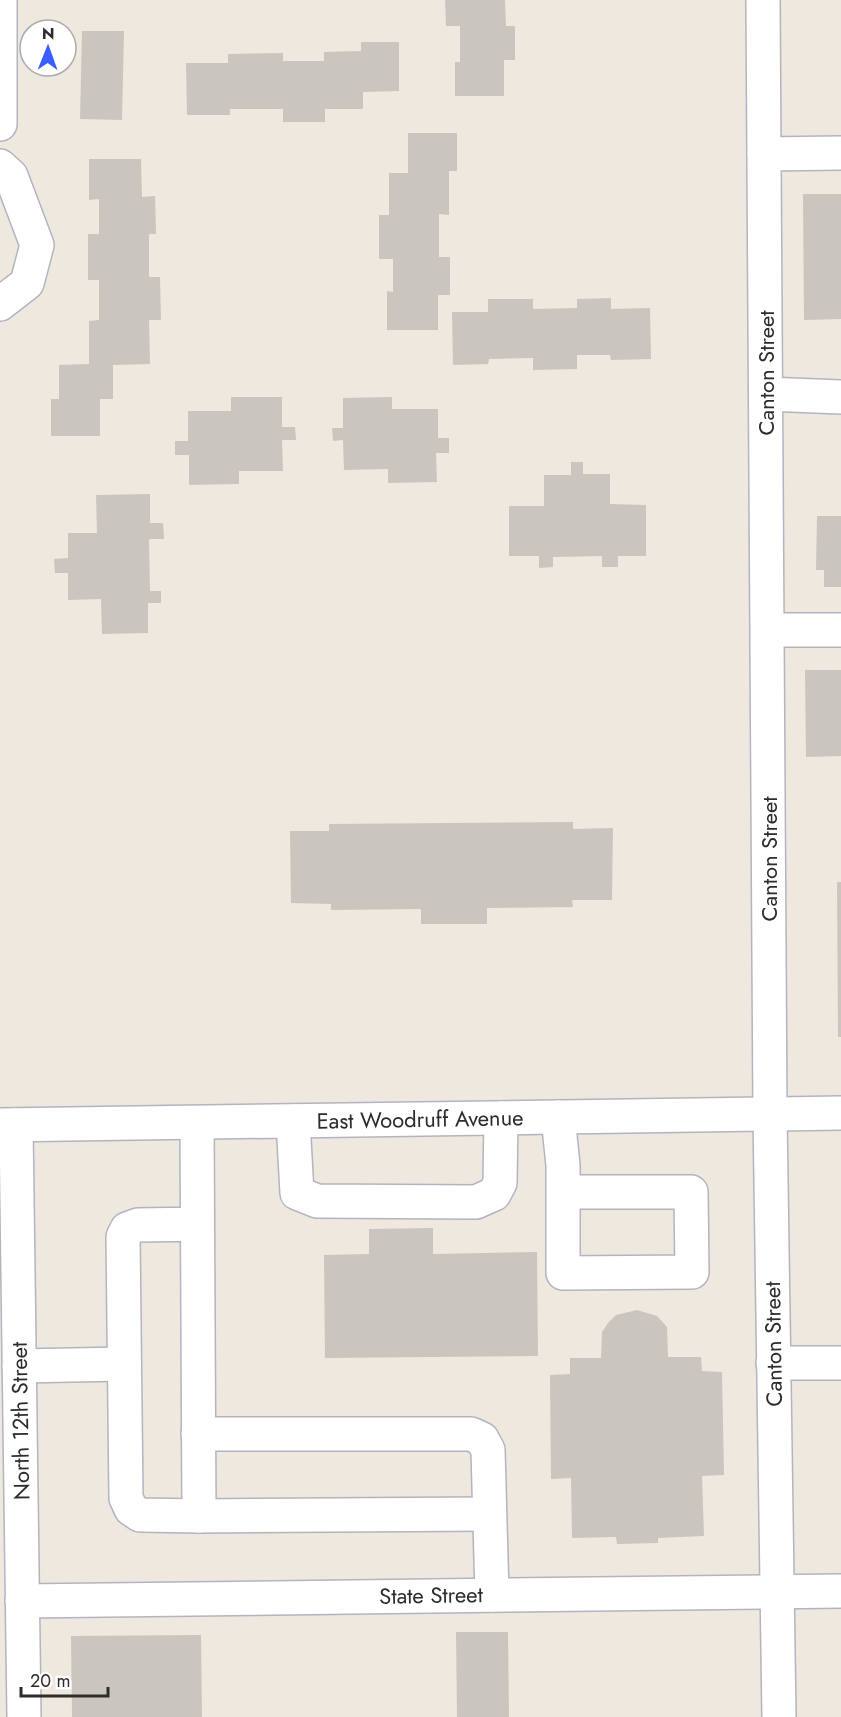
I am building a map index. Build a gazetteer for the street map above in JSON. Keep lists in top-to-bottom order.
{
  "streets": {
    "street": [
      "Canton Street",
      "East Woodruff Avenue",
      "North 12th Street",
      "State Street"
    ]
  },
  "crossings": [
    ["Canton Street", "East Woodruff Avenue"],
    ["Canton Street", "State Street"],
    ["East Woodruff Avenue", "North 12th Street"],
    ["North 12th Street", "State Street"]
  ],
  "scale_bar": "20 m",
  "north": "top"
}
